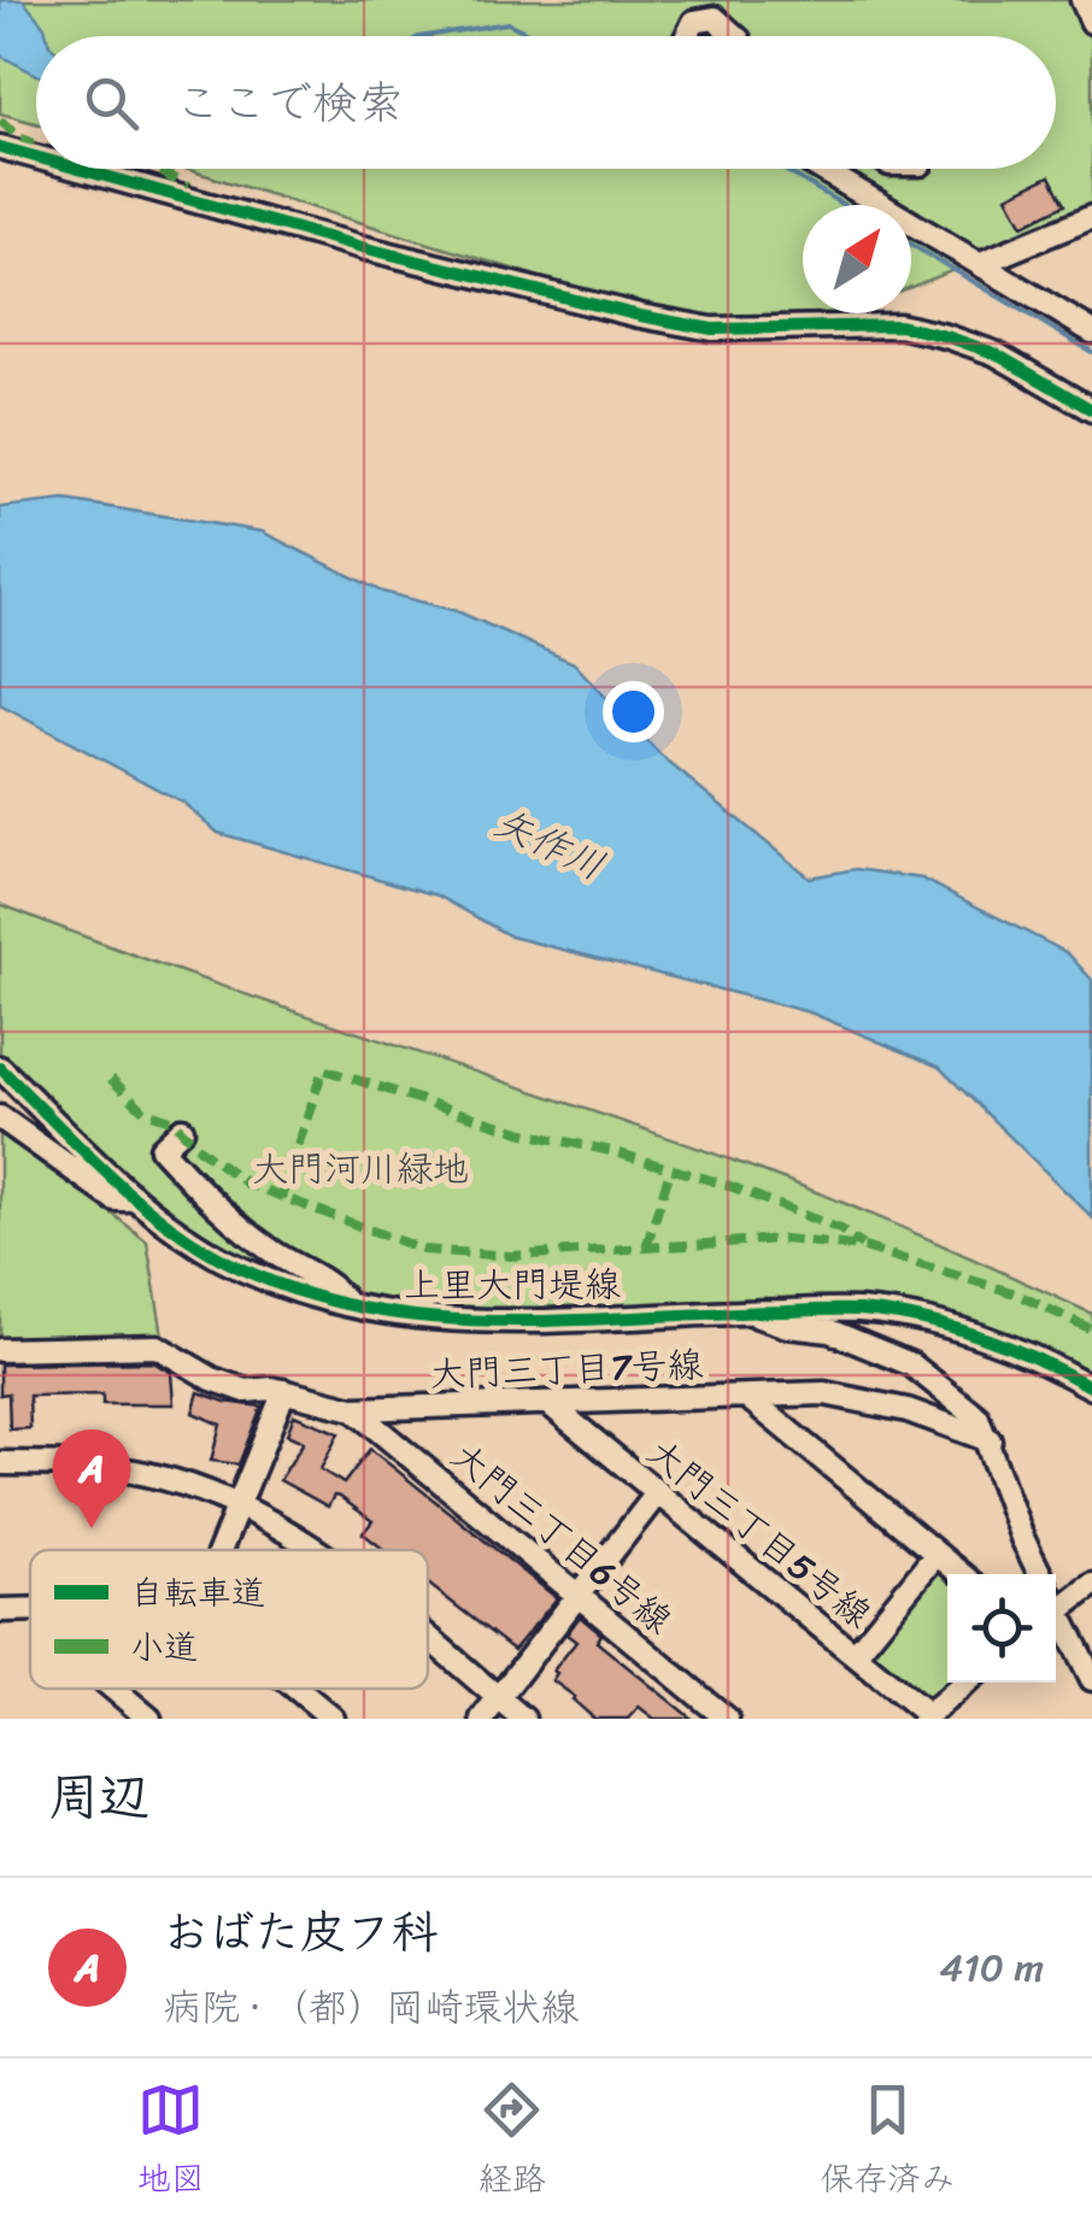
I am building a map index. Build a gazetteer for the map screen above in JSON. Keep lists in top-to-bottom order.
{
  "streets": {
    "street": [
      "上里大門堤線",
      "大門三丁目7号線",
      "大門三丁目5号線",
      "大門三丁目6号線"
    ]
  },
  "crossings": [
    ["大門三丁目7号線", "大門三丁目5号線"],
    ["大門三丁目7号線", "大門三丁目6号線"]
  ],
  "water": ["矢作川"],
  "parks": ["大門河川緑地"],
  "legend": ["自転車道", "小道"],
  "north": "top right",
  "page": {
    "search": "ここで検索",
    "pins": "A",
    "heading": "周辺",
    "list": [
      {
        "mark": "A",
        "name": "おばた皮フ科",
        "note": "病院 · （都）岡崎環状線",
        "value": "410 m"
      }
    ],
    "nav": ["地図", "経路", "保存済み"]
  }
}
